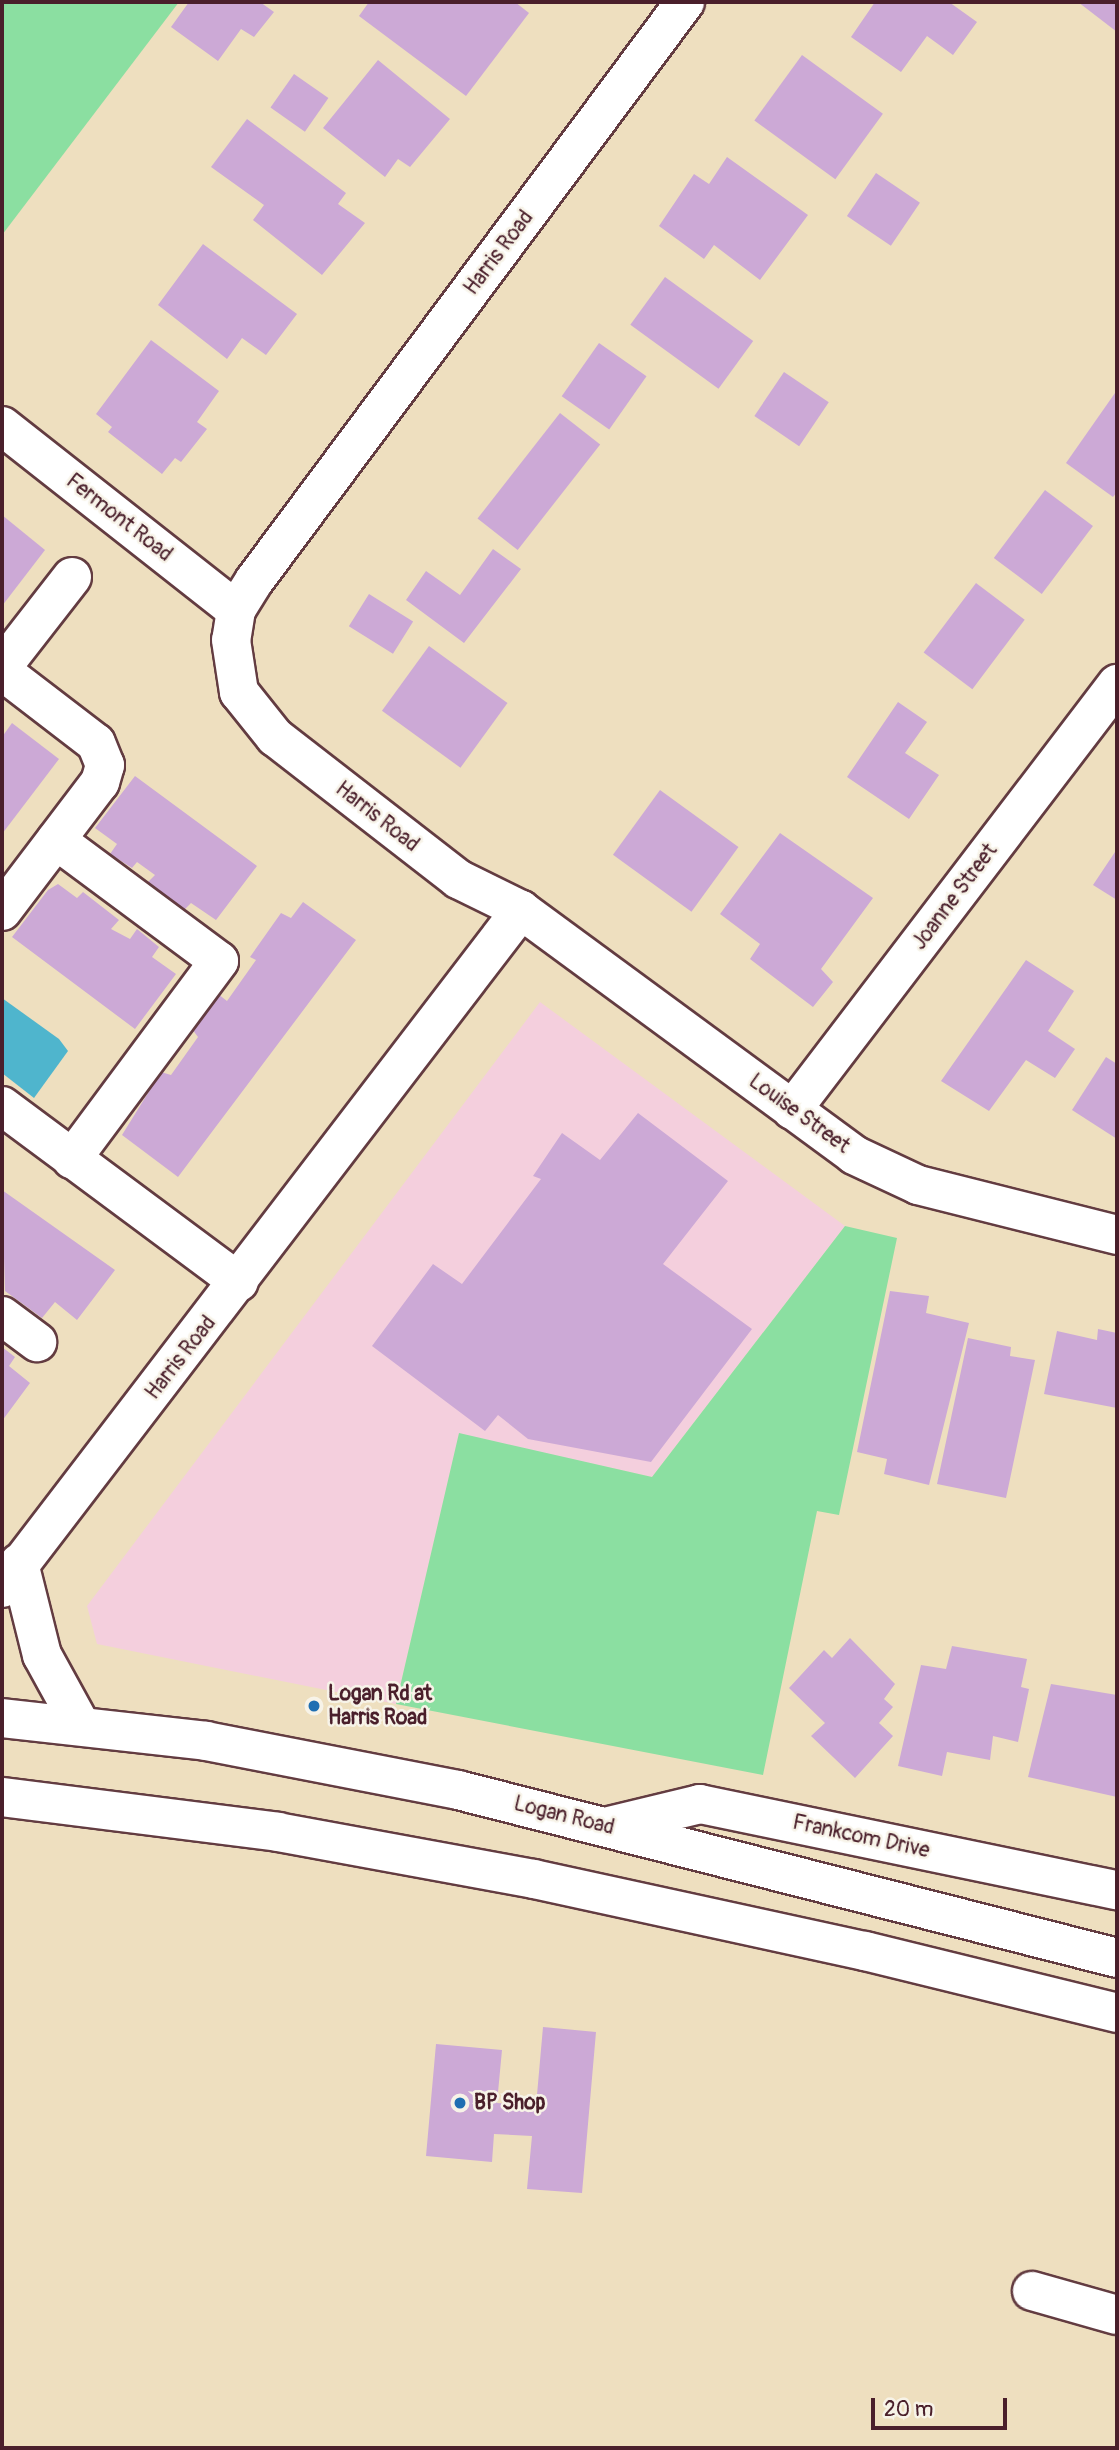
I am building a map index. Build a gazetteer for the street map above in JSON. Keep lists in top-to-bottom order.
{
  "streets": {
    "street": [
      "Harris Road",
      "Fermont Road",
      "Joanne Street",
      "Louise Street",
      "Logan Road",
      "Frankcom Drive"
    ]
  },
  "crossings": [
    ["Harris Road", "Fermont Road"],
    ["Harris Road", "Louise Street"],
    ["Joanne Street", "Louise Street"],
    ["Logan Road", "Frankcom Drive"]
  ],
  "places": ["Logan Rd at Harris Road", "BP Shop"],
  "scale_bar": "20 m"
}
